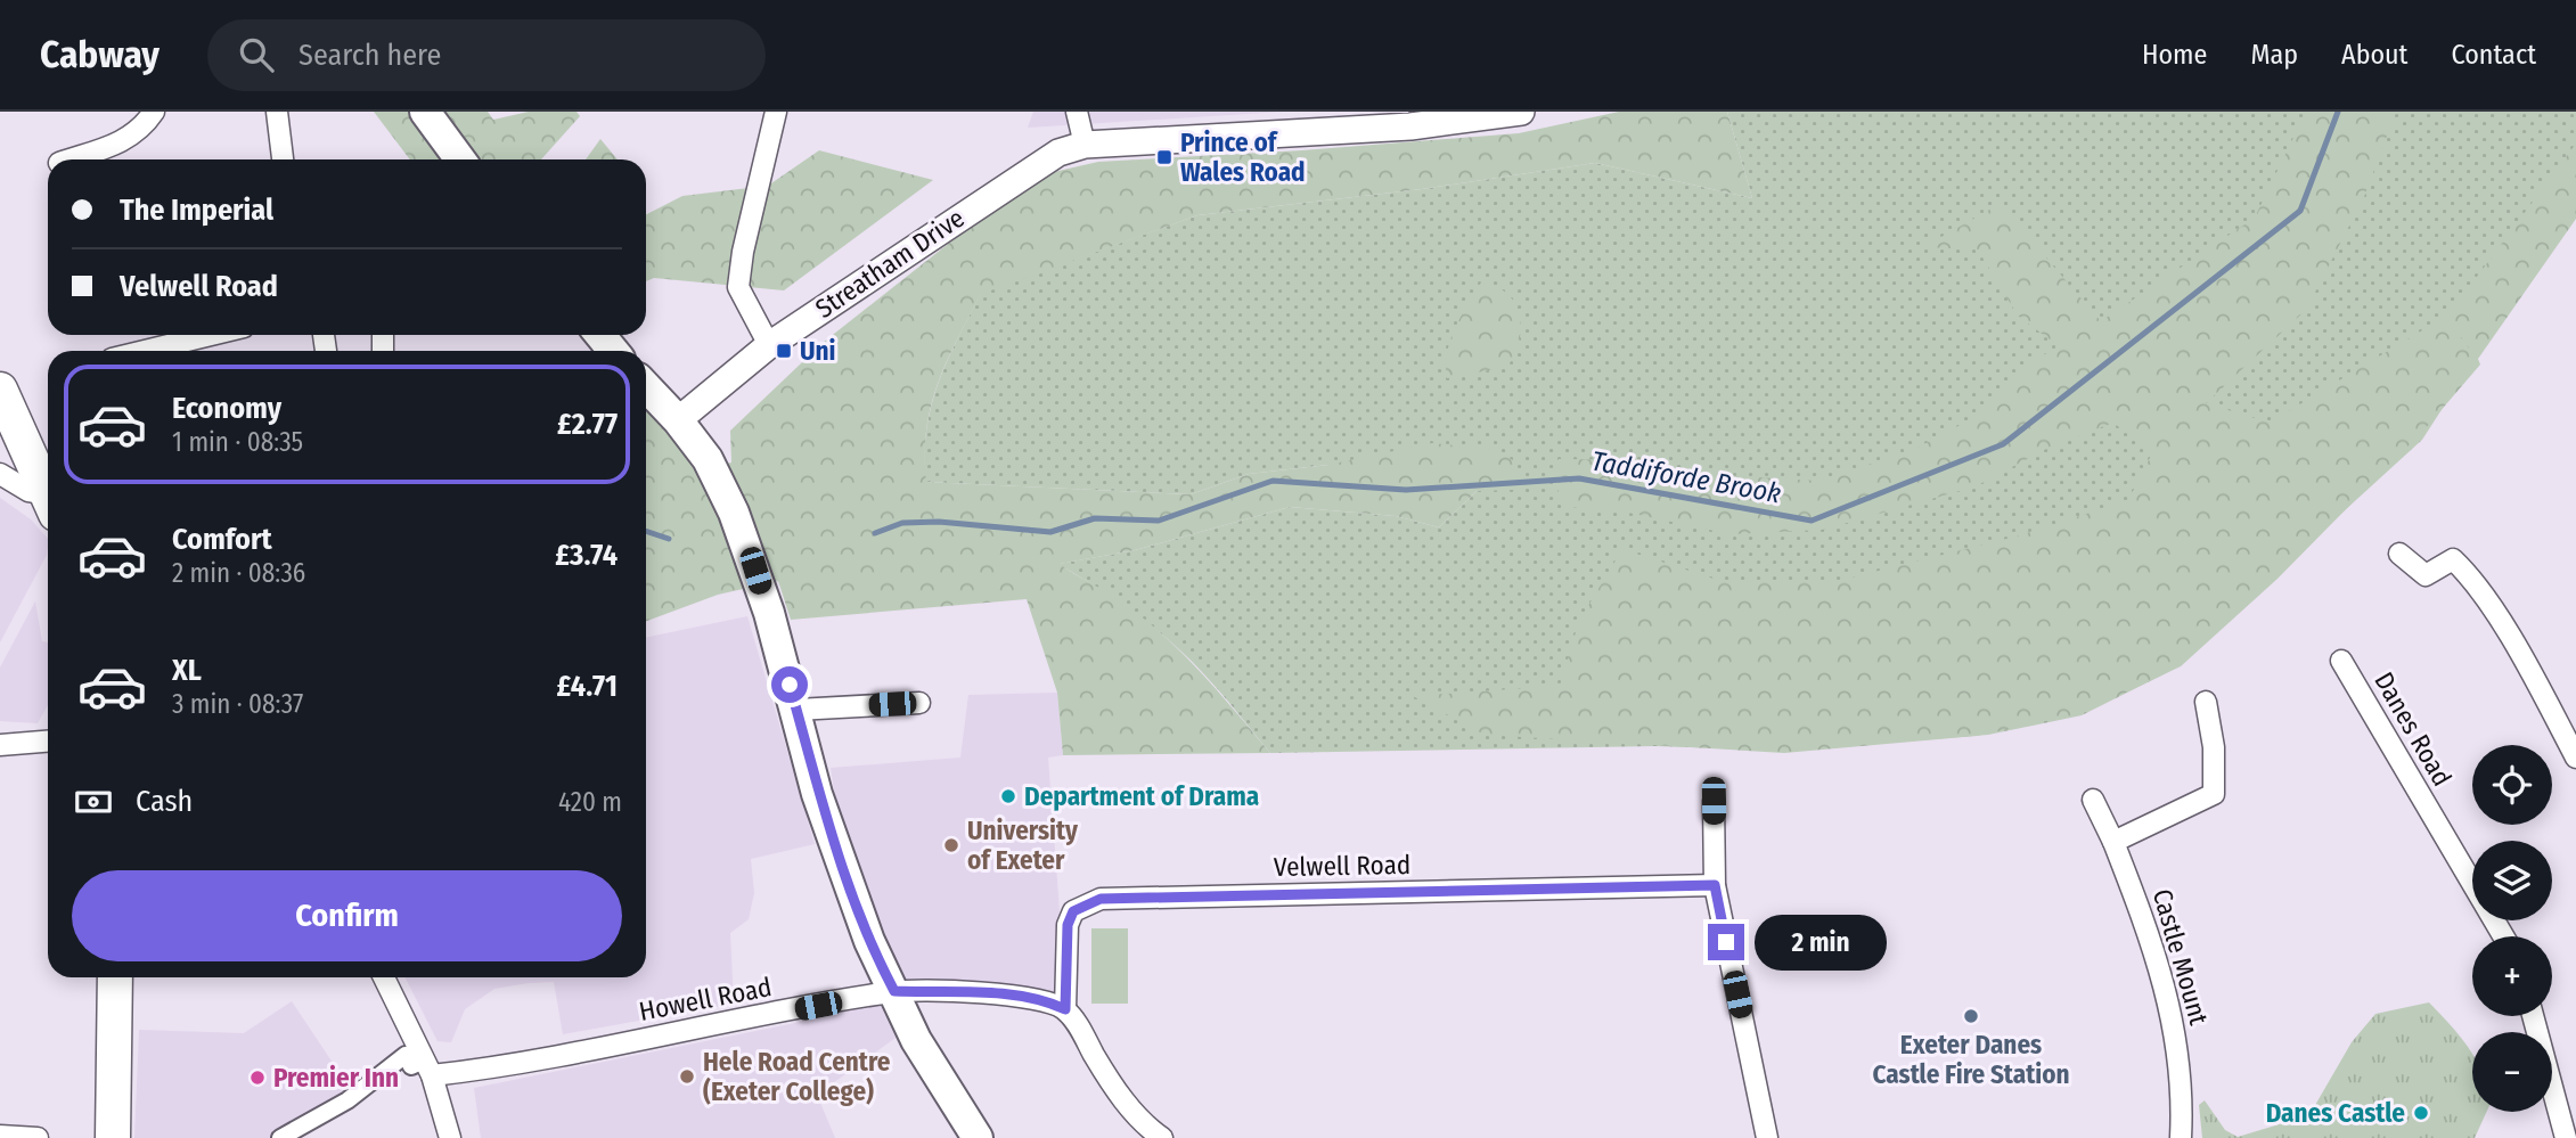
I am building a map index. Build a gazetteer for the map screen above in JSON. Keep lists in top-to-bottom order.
{
  "streets": {
    "street": [
      "Streatham Drive",
      "Danes Road",
      "Velwell Road",
      "Castle Mount",
      "Howell Road"
    ]
  },
  "crossings": [
    ["Velwell Road", "Howell Road"]
  ],
  "water": ["Taddiforde Brook"],
  "places": {
    "transit": ["Prince of Wales Road", "Uni"],
    "other": [
      "Department of Drama",
      "University of Exeter",
      "Exeter Danes Castle Fire Station",
      "Hele Road Centre (Exeter College)",
      "Premier Inn",
      "Danes Castle"
    ]
  },
  "page": {
    "header": "Cabway",
    "search": "Search here",
    "nav": [
      "Home",
      "Map",
      "About",
      "Contact"
    ],
    "banner": ["The Imperial", "Velwell Road"],
    "list": [
      {
        "name": "Economy",
        "note": "1 min · 08:35",
        "value": "£2.77"
      },
      {
        "name": "Comfort",
        "note": "2 min · 08:36",
        "value": "£3.74"
      },
      {
        "name": "XL",
        "note": "3 min · 08:37",
        "value": "£4.71"
      }
    ],
    "map_buttons": ["+", "−"],
    "pay": ["Cash", "420 m"],
    "buttons": "Confirm",
    "bubble": "2 min"
  }
}
